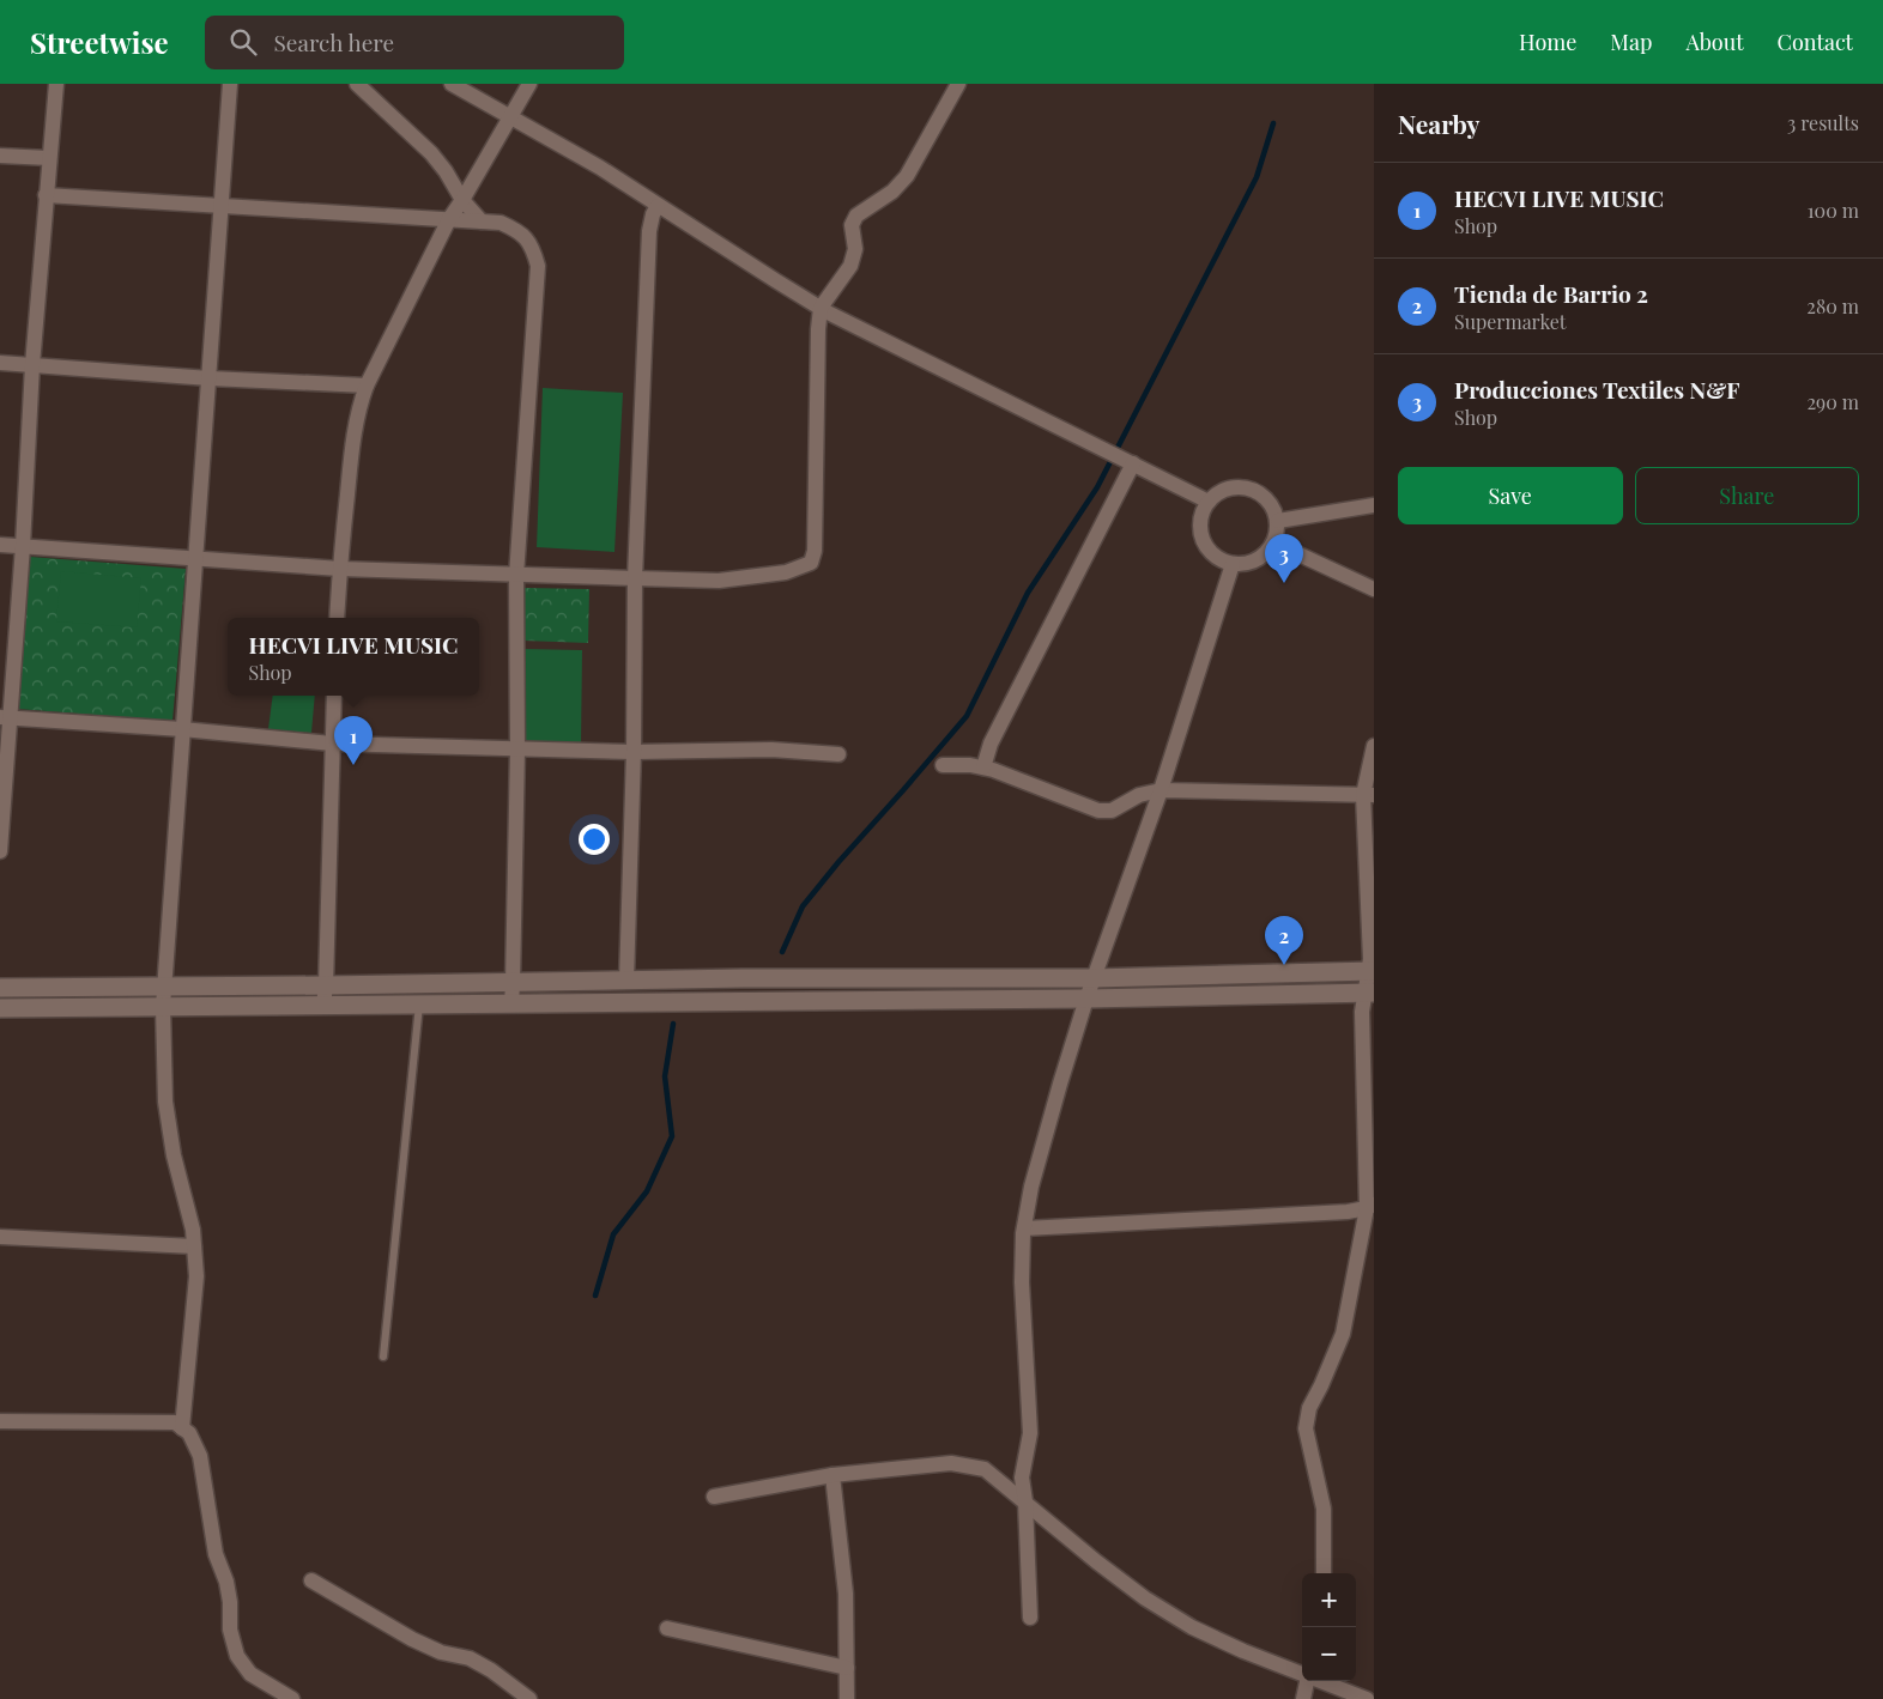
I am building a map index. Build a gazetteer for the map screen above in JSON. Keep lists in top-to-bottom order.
{
  "page": {
    "header": "Streetwise",
    "search": "Search here",
    "nav": [
      "Home",
      "Map",
      "About",
      "Contact"
    ],
    "heading": ["Nearby", "3 results"],
    "list": [
      {
        "mark": "1",
        "name": "HECVI LIVE MUSIC",
        "note": "Shop",
        "value": "100 m"
      },
      {
        "mark": "2",
        "name": "Tienda de Barrio 2",
        "note": "Supermarket",
        "value": "280 m"
      },
      {
        "mark": "3",
        "name": "Producciones Textiles N&F",
        "note": "Shop",
        "value": "290 m"
      }
    ],
    "buttons": ["Save", "Share"],
    "pins": ["3", "1", "2"],
    "popup": ["HECVI LIVE MUSIC", "Shop"],
    "map_buttons": ["+", "−"]
  }
}
